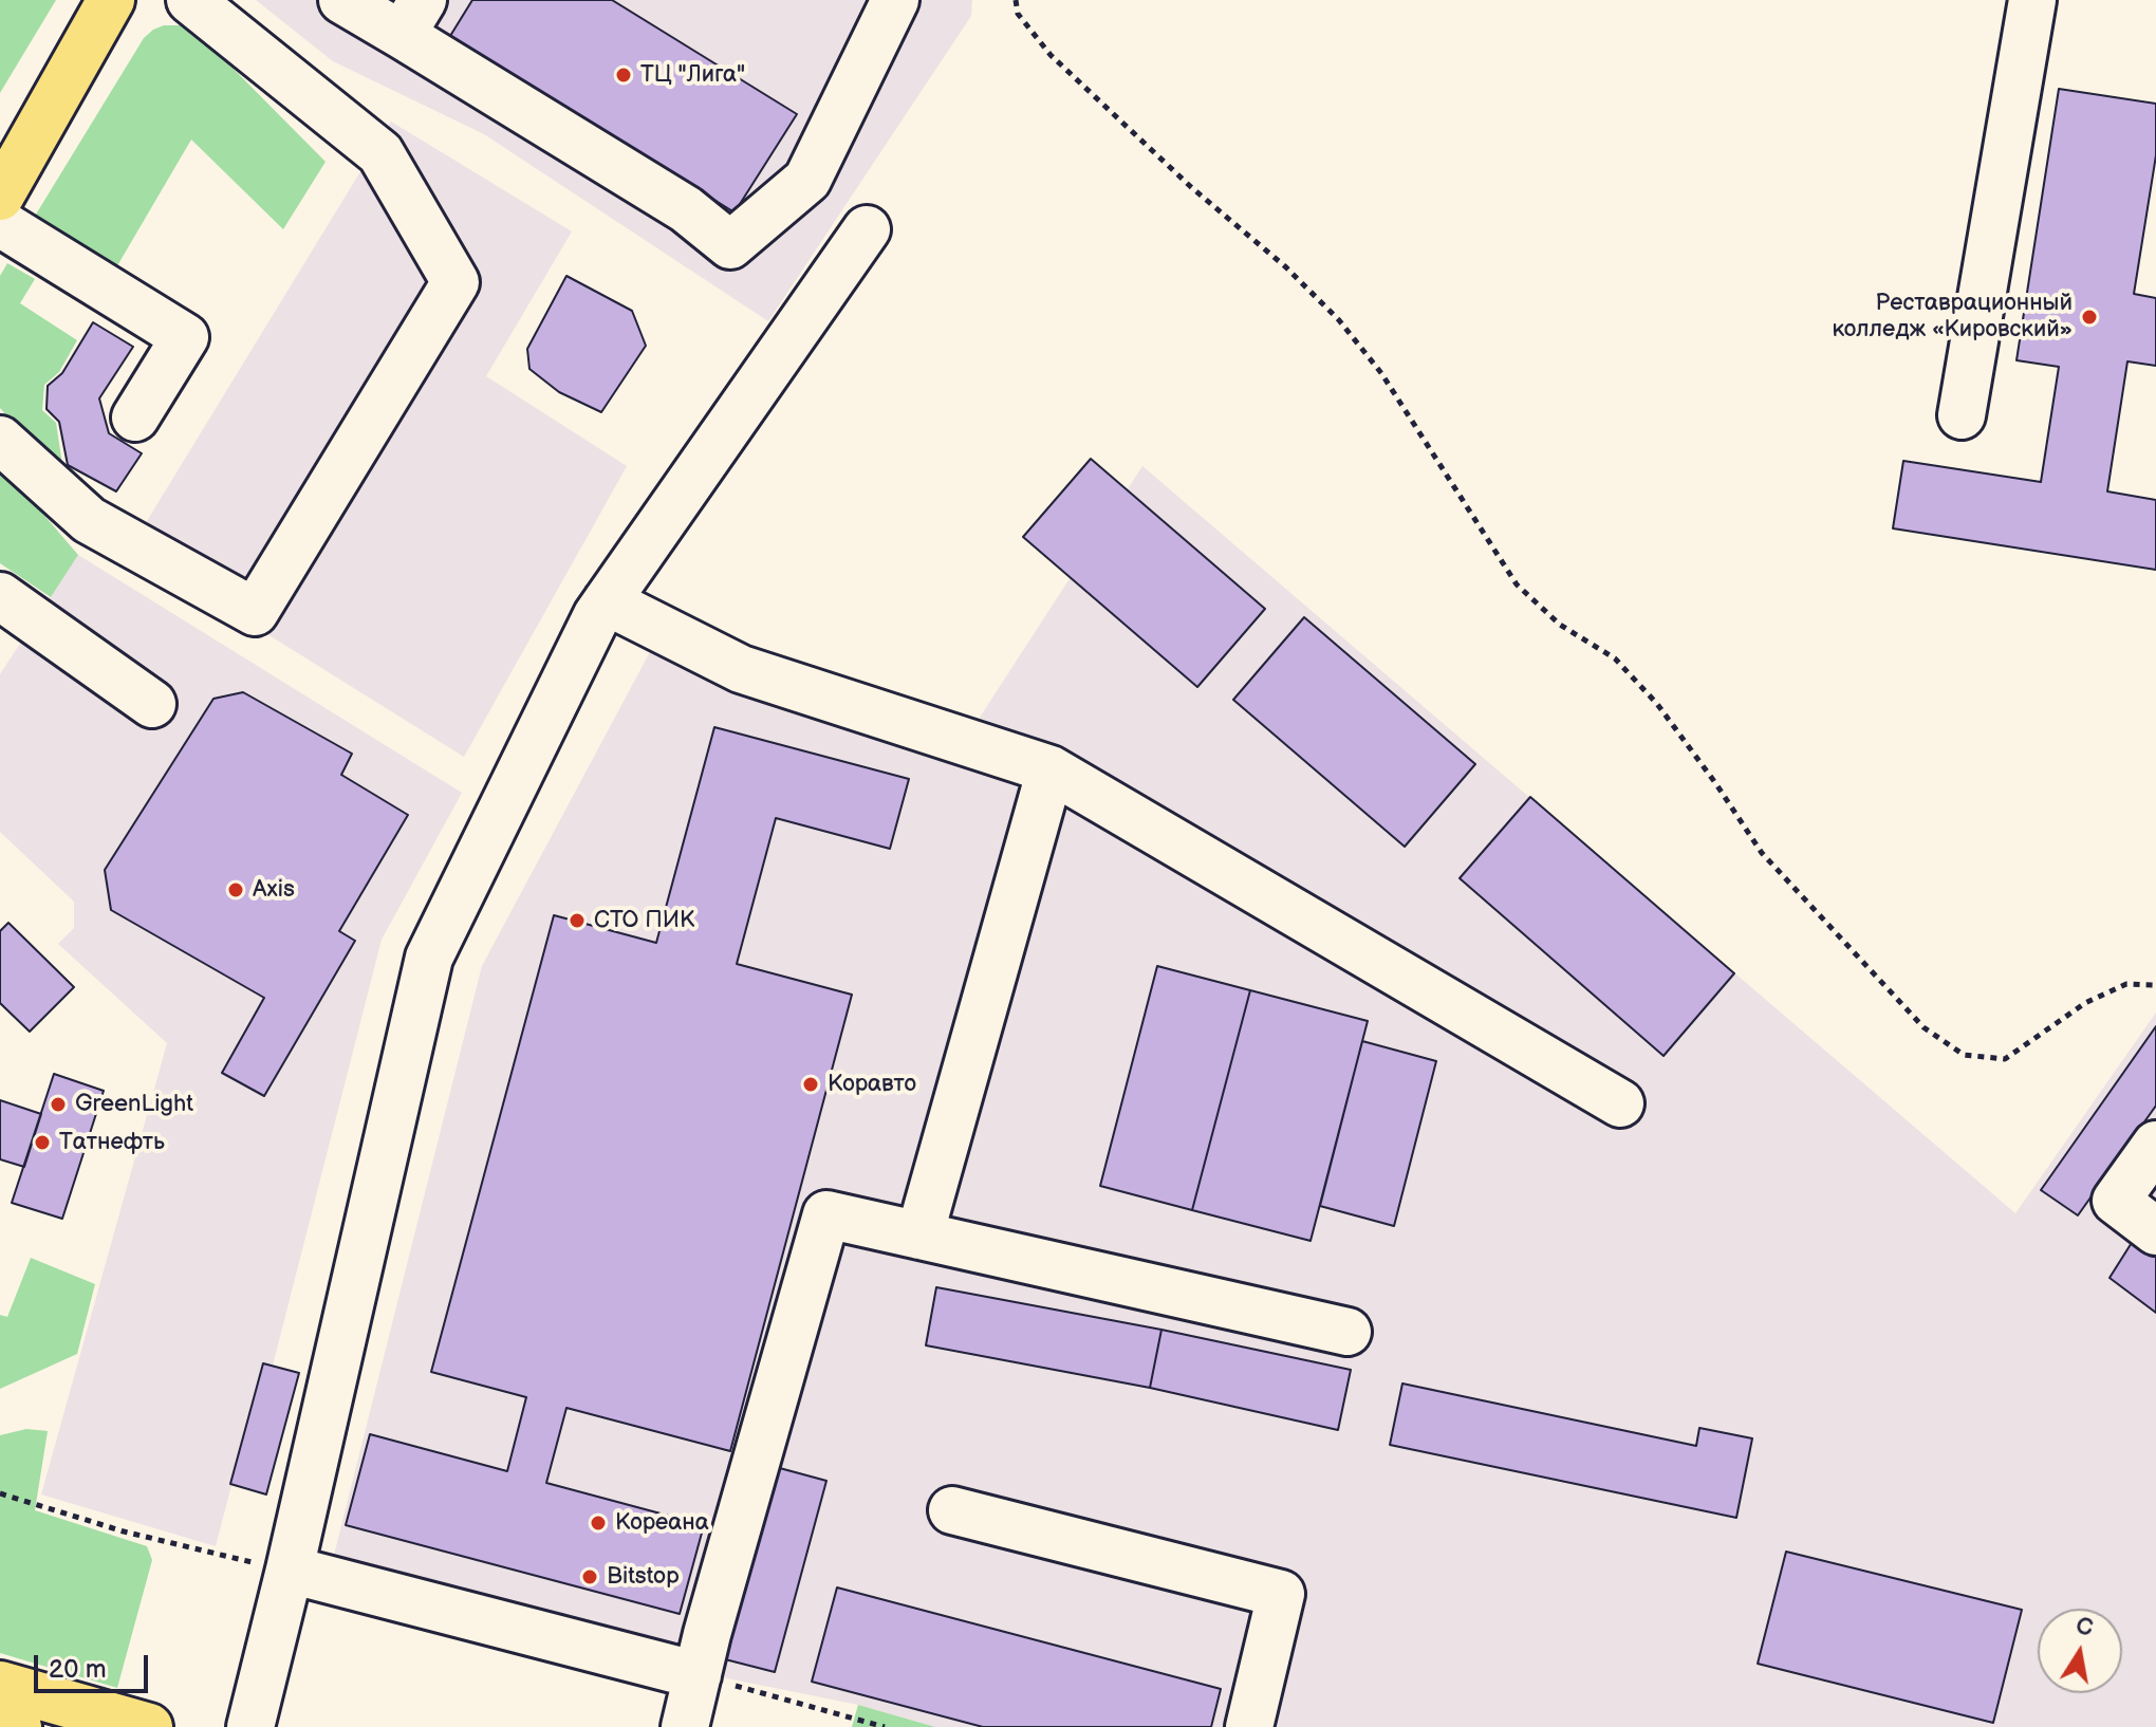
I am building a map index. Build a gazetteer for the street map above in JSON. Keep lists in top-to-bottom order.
{
  "places": [
    "ТЦ \"Лига\"",
    "Реставрационный колледж «Кировский»",
    "Axis",
    "СТО ПИК",
    "Коравто",
    "GreenLight",
    "Татнефть",
    "Кореана",
    "Bitstop"
  ],
  "scale_bar": "20 m",
  "north": "top"
}
